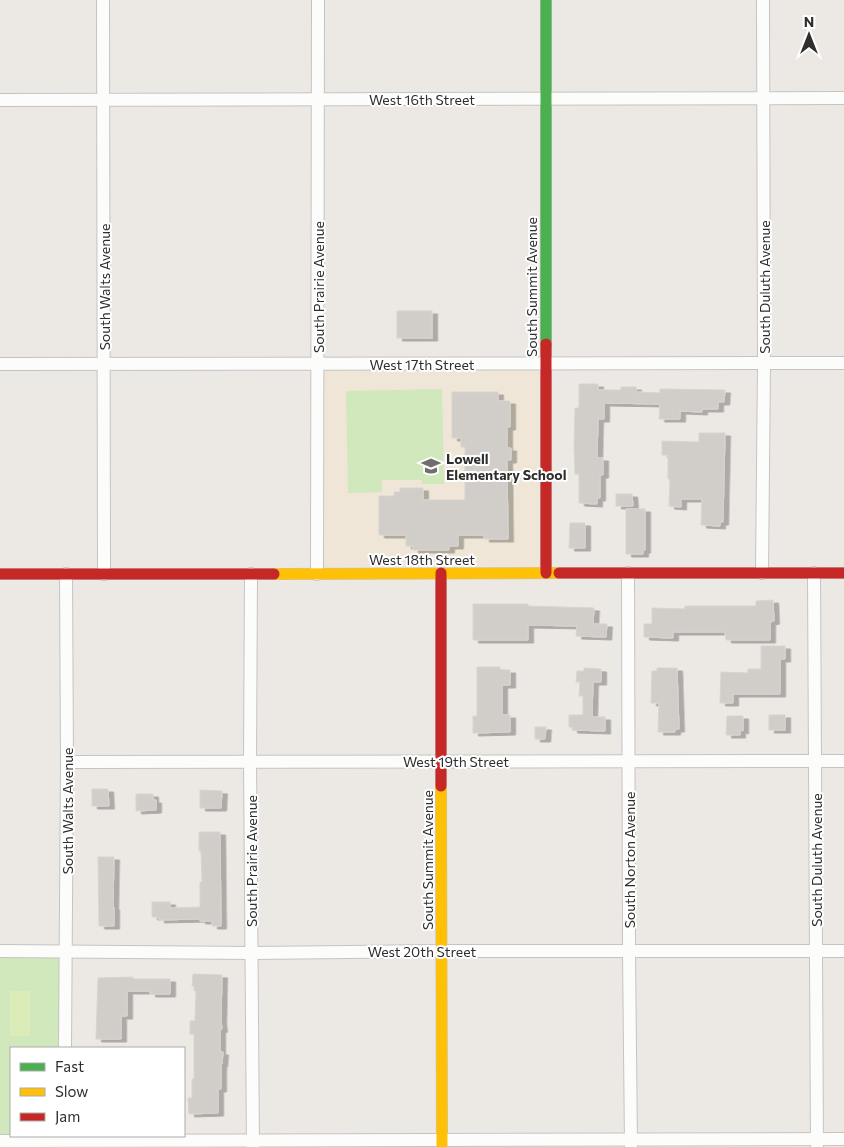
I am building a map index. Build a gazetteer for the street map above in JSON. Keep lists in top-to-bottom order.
{
  "streets": {
    "street": [
      "West 16th Street",
      "South Walts Avenue",
      "South Prairie Avenue",
      "South Summit Avenue",
      "South Duluth Avenue",
      "West 17th Street",
      "West 18th Street",
      "West 19th Street",
      "South Norton Avenue",
      "West 20th Street"
    ]
  },
  "crossings": [
    ["West 16th Street", "South Walts Avenue"],
    ["West 16th Street", "South Prairie Avenue"],
    ["West 16th Street", "South Summit Avenue"],
    ["West 16th Street", "South Duluth Avenue"],
    ["South Walts Avenue", "West 17th Street"],
    ["South Walts Avenue", "West 18th Street"],
    ["South Walts Avenue", "West 19th Street"],
    ["South Walts Avenue", "West 20th Street"],
    ["South Prairie Avenue", "West 17th Street"],
    ["South Prairie Avenue", "West 18th Street"],
    ["South Prairie Avenue", "West 19th Street"],
    ["South Prairie Avenue", "West 20th Street"],
    ["South Summit Avenue", "West 17th Street"],
    ["South Summit Avenue", "West 18th Street"],
    ["South Summit Avenue", "West 19th Street"],
    ["South Summit Avenue", "West 20th Street"],
    ["South Duluth Avenue", "West 17th Street"],
    ["South Duluth Avenue", "West 18th Street"],
    ["South Duluth Avenue", "West 19th Street"],
    ["South Duluth Avenue", "West 20th Street"],
    ["West 18th Street", "South Norton Avenue"],
    ["West 19th Street", "South Norton Avenue"],
    ["South Norton Avenue", "West 20th Street"]
  ],
  "places": {
    "school or university": ["Lowell Elementary School"]
  },
  "legend": ["Fast", "Slow", "Jam"],
  "north": "top"
}
